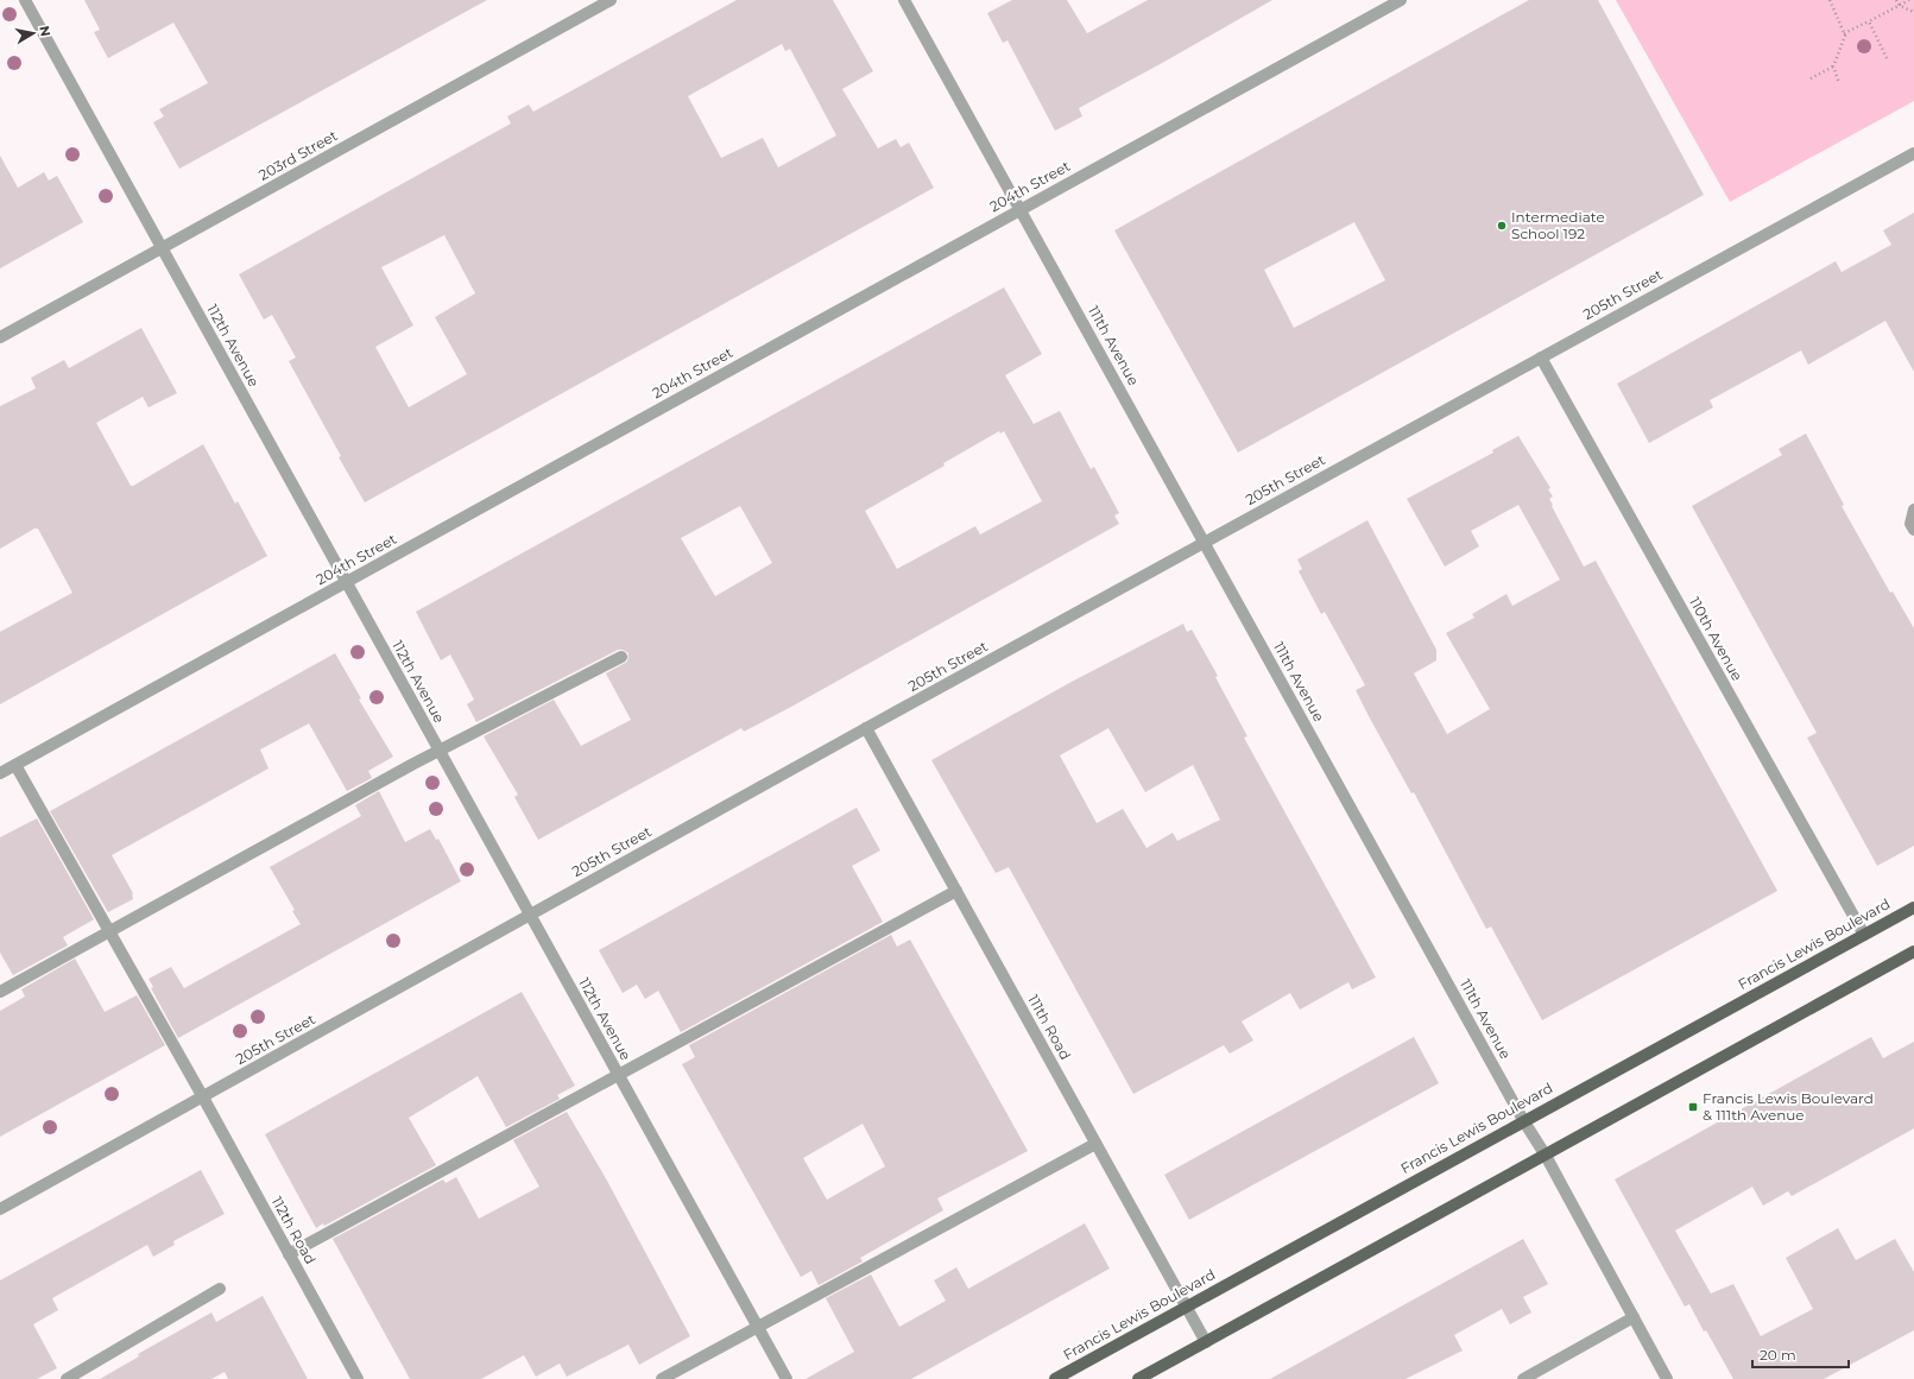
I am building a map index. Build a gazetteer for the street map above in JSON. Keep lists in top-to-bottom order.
{
  "streets": {
    "main road": ["Francis Lewis Boulevard"],
    "street": [
      "203rd Street",
      "204th Street",
      "205th Street",
      "112th Avenue",
      "111th Avenue",
      "110th Avenue",
      "111th Road",
      "112th Road"
    ]
  },
  "crossings": [
    ["203rd Street", "112th Avenue"],
    ["204th Street", "112th Avenue"],
    ["204th Street", "111th Avenue"],
    ["204th Street", "112th Road"],
    ["205th Street", "112th Avenue"],
    ["205th Street", "111th Avenue"],
    ["205th Street", "110th Avenue"],
    ["205th Street", "111th Road"],
    ["205th Street", "112th Road"],
    ["111th Avenue", "Francis Lewis Boulevard"],
    ["110th Avenue", "Francis Lewis Boulevard"],
    ["Francis Lewis Boulevard", "111th Road"]
  ],
  "places": {
    "other": ["Intermediate School 192"],
    "transit": ["Francis Lewis Boulevard & 111th Avenue"]
  },
  "scale_bar": "20 m",
  "north": "right"
}
